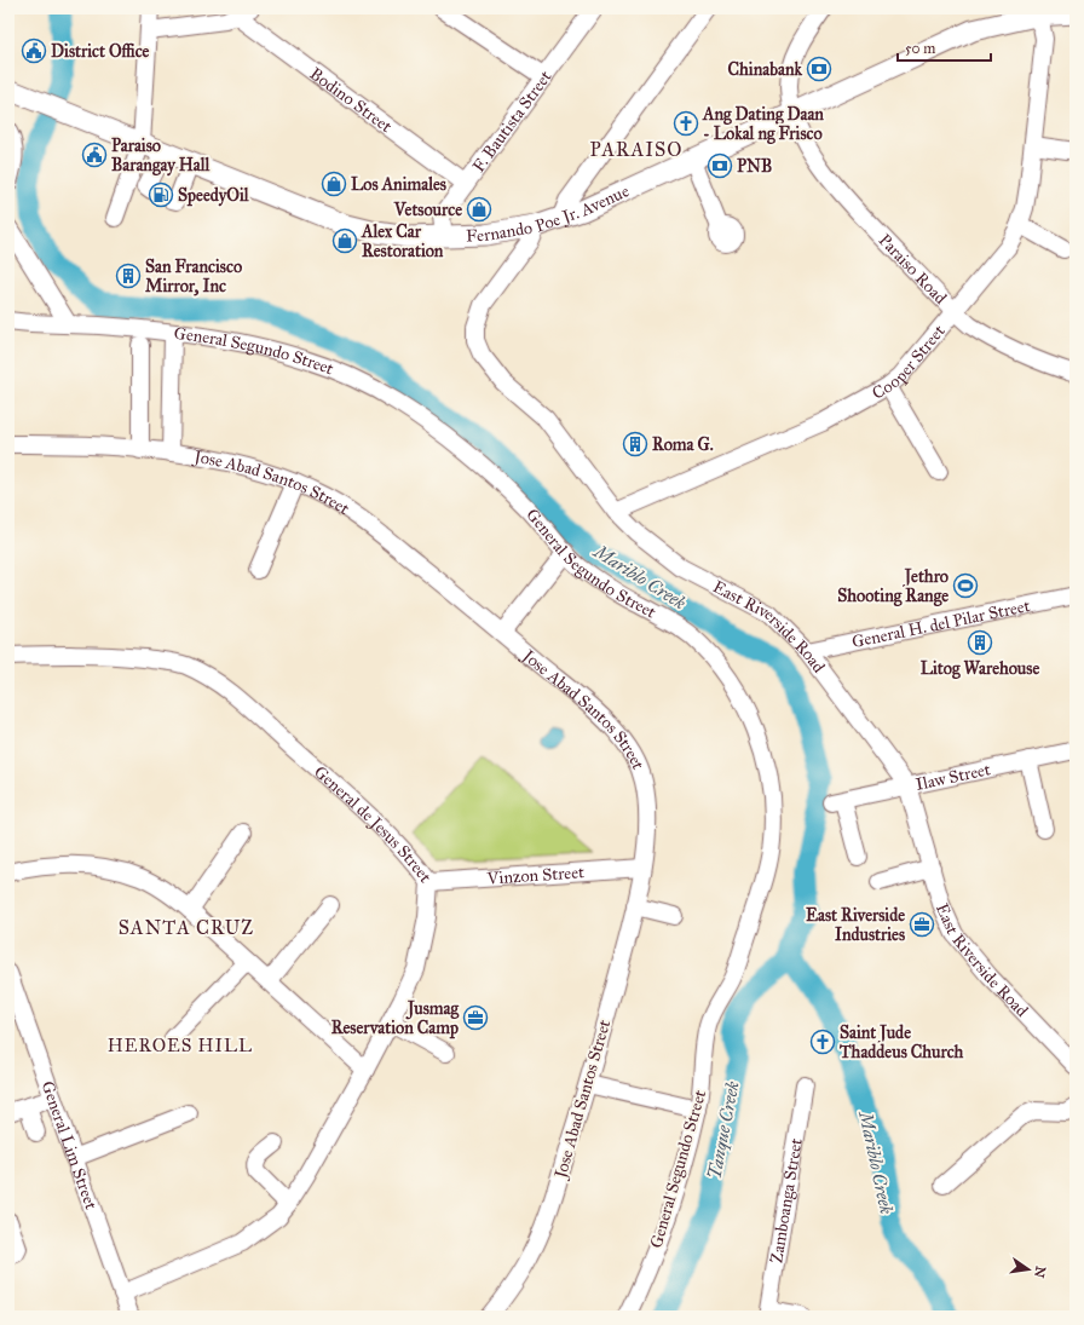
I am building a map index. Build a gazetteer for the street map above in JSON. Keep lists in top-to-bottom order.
{
  "streets": {
    "main road": ["Fernando Poe Jr. Avenue"],
    "street": [
      "Bodino Street",
      "F. Bautista Street",
      "Paraiso Road",
      "General Segundo Street",
      "Cooper Street",
      "Jose Abad Santos Street",
      "General H. del Pilar Street",
      "East Riverside Road",
      "Ilaw Street",
      "General de Jesus Street",
      "Vinzon Street",
      "General Lim Street",
      "Zamboanga Street"
    ]
  },
  "crossings": [
    ["Bodino Street", "F. Bautista Street"],
    ["F. Bautista Street", "Fernando Poe Jr. Avenue"],
    ["Fernando Poe Jr. Avenue", "Paraiso Road"],
    ["Fernando Poe Jr. Avenue", "Cooper Street"],
    ["Fernando Poe Jr. Avenue", "East Riverside Road"],
    ["Paraiso Road", "Cooper Street"],
    ["Cooper Street", "East Riverside Road"],
    ["Jose Abad Santos Street", "Vinzon Street"],
    ["General H. del Pilar Street", "East Riverside Road"],
    ["East Riverside Road", "Ilaw Street"],
    ["General de Jesus Street", "Vinzon Street"],
    ["General de Jesus Street", "General Lim Street"]
  ],
  "districts": ["PARAISO", "SANTA CRUZ", "HEROES HILL"],
  "water": ["Mariblo Creek", "Tanque Creek"],
  "places": {
    "public building": ["District Office", "Paraiso Barangay Hall"],
    "bank": ["Chinabank", "PNB"],
    "church": ["Ang Dating Daan - Lokal ng Frisco", "Saint Jude Thaddeus Church"],
    "shop": ["Los Animales", "Vetsource", "Alex Car Restoration"],
    "fuel station": ["SpeedyOil"],
    "building": ["San Francisco Mirror, Inc", "Roma G.", "Litog Warehouse"],
    "sports": ["Jethro Shooting Range"],
    "office": ["East Riverside Industries", "Jusmag Reservation Camp"]
  },
  "scale_bar": "50 m",
  "north": "right"
}
